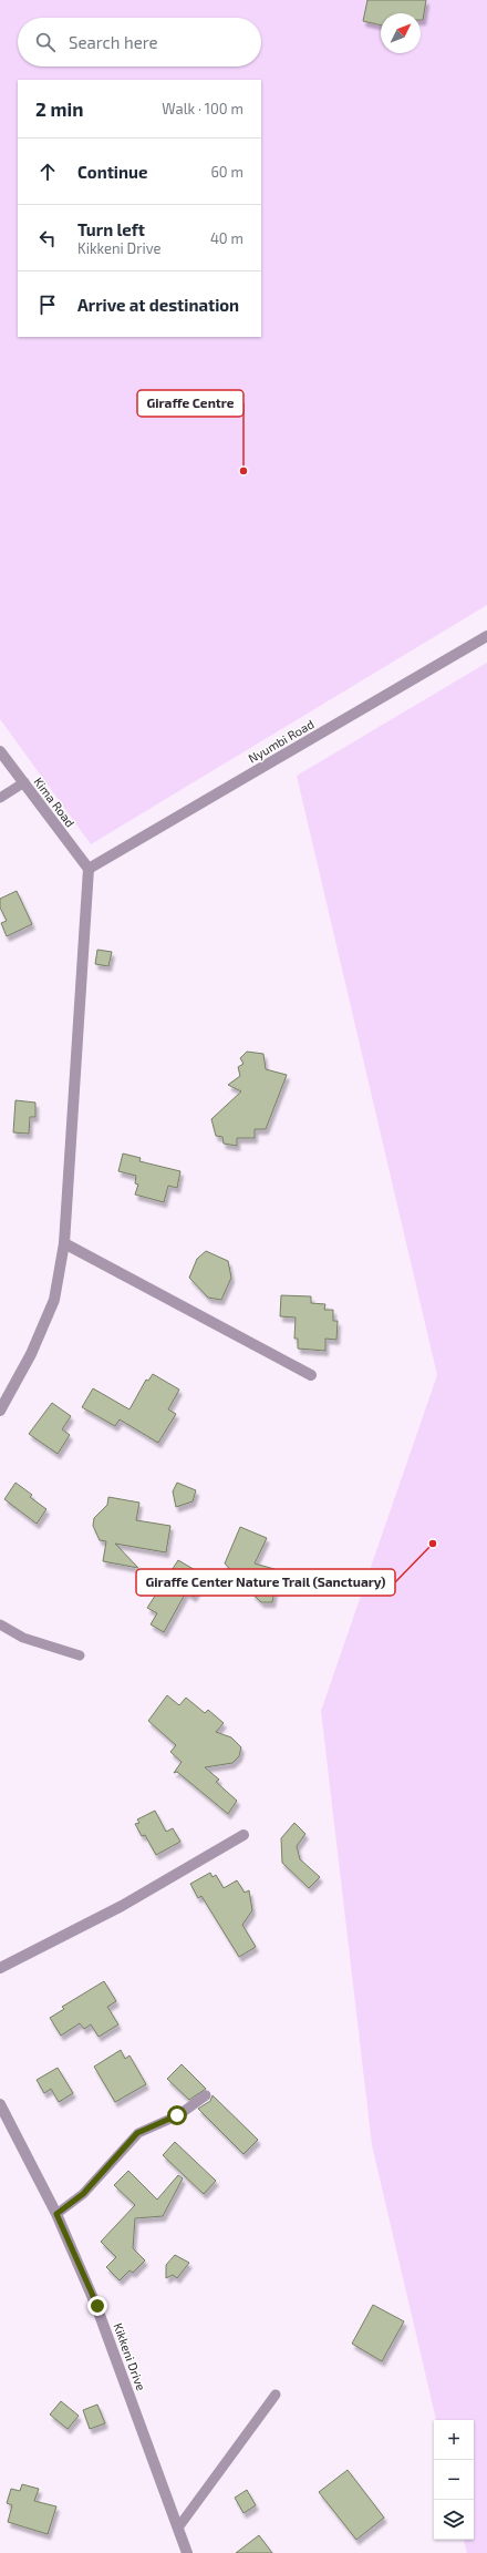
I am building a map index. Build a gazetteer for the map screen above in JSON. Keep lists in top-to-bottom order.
{
  "streets": {
    "street": ["Nyumbi Road", "Kima Road", "Kikkeni Drive"]
  },
  "crossings": [
    ["Nyumbi Road", "Kima Road"]
  ],
  "places": ["Giraffe Centre", "Giraffe Center Nature Trail (Sanctuary)"],
  "north": "top right",
  "page": {
    "search": "Search here",
    "heading": ["2 min", "Walk · 100 m"],
    "list": [
      ["Continue", "60 m"],
      ["Turn left", "Kikkeni Drive", "40 m"],
      "Arrive at destination"
    ],
    "map_buttons": ["+", "−"]
  }
}
